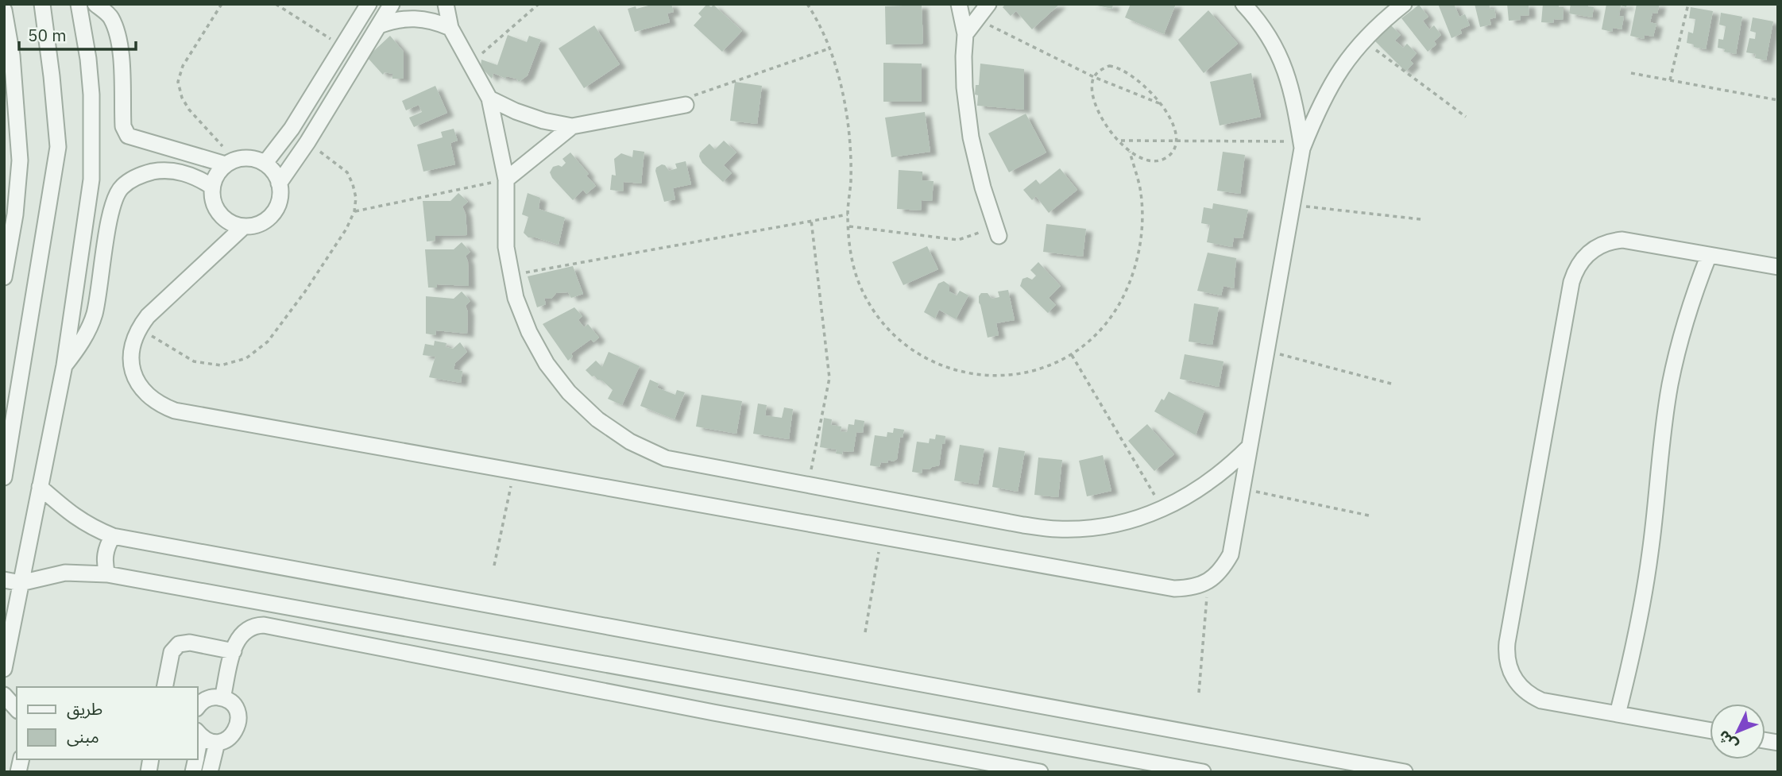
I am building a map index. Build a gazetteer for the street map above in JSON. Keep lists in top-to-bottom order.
{
  "legend": ["طريق", "مبنى"],
  "scale_bar": "50 m",
  "north": "bottom left"
}
